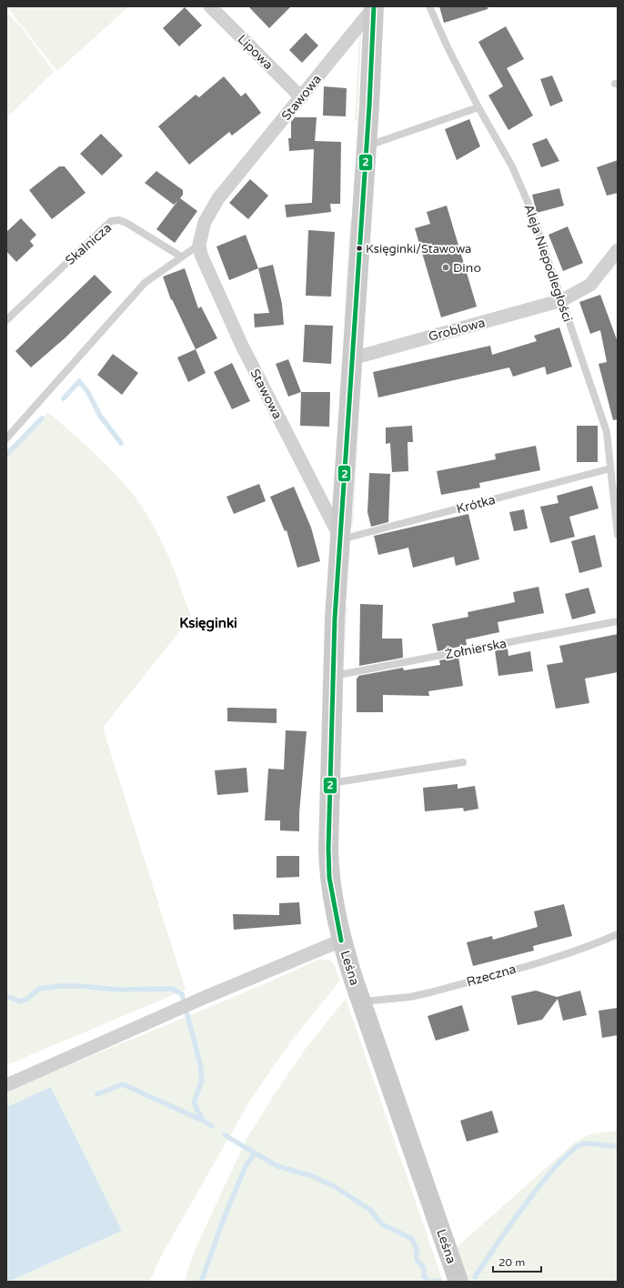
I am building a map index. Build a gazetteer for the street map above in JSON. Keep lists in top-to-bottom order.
{
  "streets": {
    "main road": ["Leśna"],
    "street": ["Lipowa", "Stawowa", "Groblowa"],
    "lane": [
      "Skalnicza",
      "Aleja Niepodległości",
      "Krótka",
      "Żołnierska",
      "Rzeczna"
    ]
  },
  "crossings": [
    ["Lipowa", "Stawowa"],
    ["Stawowa", "Krótka"],
    ["Stawowa", "Leśna"],
    ["Aleja Niepodległości", "Groblowa"],
    ["Aleja Niepodległości", "Krótka"],
    ["Groblowa", "Leśna"],
    ["Krótka", "Leśna"],
    ["Żołnierska", "Leśna"],
    ["Leśna", "Rzeczna"]
  ],
  "districts": ["Księginki"],
  "places": ["Księginki/Stawowa", "Dino"],
  "lines": ["transit line 2"],
  "scale_bar": "20 m"
}
